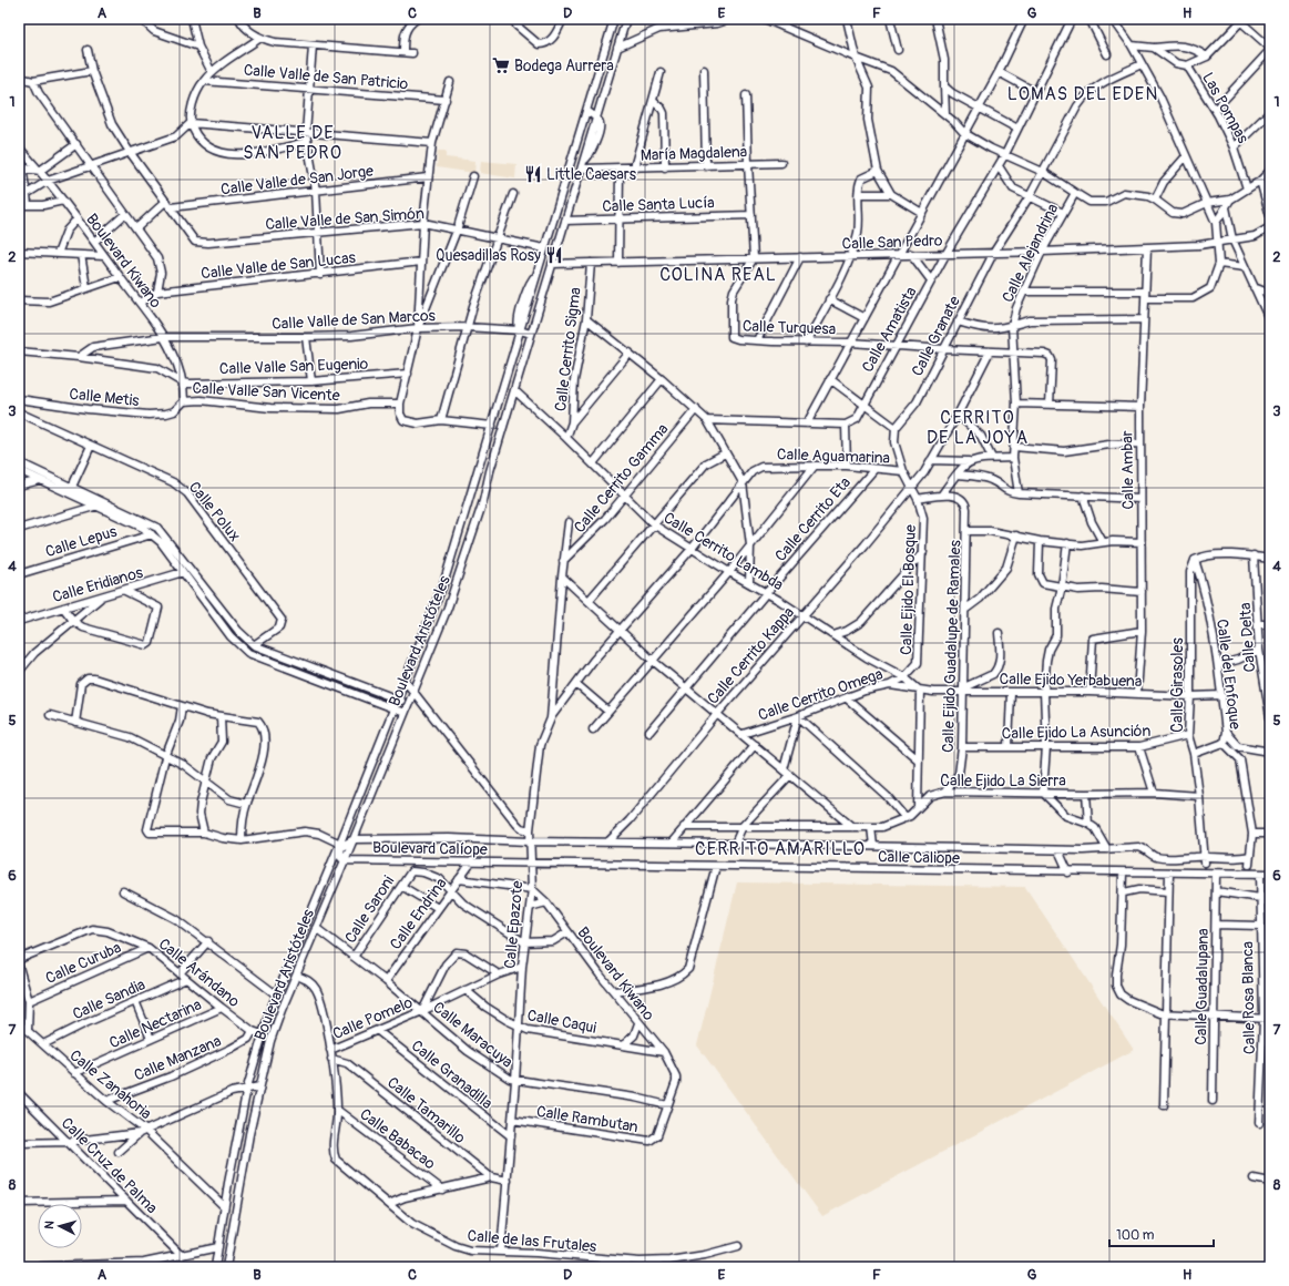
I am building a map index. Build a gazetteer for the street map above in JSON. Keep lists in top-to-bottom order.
{
  "streets": {
    "street": [
      "Calle Valle de San Patricio",
      "Las Pompas",
      "María Magdalena",
      "Calle Valle de San Jorge",
      "Calle Santa Lucía",
      "Calle Valle de San Simón",
      "Calle San Pedro",
      "Calle Alejandrina",
      "Boulevard Kiwano",
      "Calle Valle de San Lucas",
      "Calle Valle de San Marcos",
      "Calle Turquesa",
      "Calle Amatista",
      "Calle Granate",
      "Calle Cerrito Sigma",
      "Calle Valle San Eugenio",
      "Calle Valle San Vicente",
      "Calle Metis",
      "Calle Aguamarina",
      "Calle Ambar",
      "Calle Cerrito Gamma",
      "Calle Polux",
      "Calle Cerrito Eta",
      "Calle Lepus",
      "Calle Cerrito Lambda",
      "Calle Eridianos",
      "Calle Ejido El Bosque",
      "Calle Delta",
      "Boulevard Aristóteles",
      "Calle Ejido Guadalupe de Ramales",
      "Calle Cerrito Kappa",
      "Calle del Enfoque",
      "Calle Ejido Yerbabuena",
      "Calle Girasoles",
      "Calle Cerrito Omega",
      "Calle Ejido La Asunción",
      "Calle Ejido La Sierra",
      "Boulevard Calíope",
      "Calle Caliope",
      "Calle Saroni",
      "Calle Endrina",
      "Calle Epazote",
      "Calle Curuba",
      "Calle Arándano",
      "Calle Guadalupana",
      "Calle Rosa Blanca",
      "Calle Sandia",
      "Calle Pomelo",
      "Calle Caqui",
      "Calle Nectarina",
      "Calle Maracuya",
      "Calle Manzana",
      "Calle Granadilla",
      "Calle Zanahoria",
      "Calle Tamarillo",
      "Calle Rambutan",
      "Calle Babacao",
      "Calle Cruz de Palma",
      "Calle de las Frutales"
    ]
  },
  "crossings": [
    ["María Magdalena", "Boulevard Aristóteles"],
    ["Calle Valle de San Jorge", "Calle Valle de San Simón"],
    ["Calle Santa Lucía", "Boulevard Aristóteles"],
    ["Calle Valle de San Simón", "Boulevard Aristóteles"],
    ["Calle San Pedro", "Calle Alejandrina"],
    ["Calle San Pedro", "Calle Turquesa"],
    ["Calle San Pedro", "Calle Amatista"],
    ["Calle San Pedro", "Calle Granate"],
    ["Calle San Pedro", "Calle Cerrito Sigma"],
    ["Calle San Pedro", "Calle Ambar"],
    ["Calle San Pedro", "Boulevard Aristóteles"],
    ["Boulevard Kiwano", "Calle Valle de San Lucas"],
    ["Boulevard Kiwano", "Calle Valle de San Marcos"],
    ["Boulevard Kiwano", "Calle Valle San Eugenio"],
    ["Boulevard Kiwano", "Calle Valle San Vicente"],
    ["Boulevard Kiwano", "Calle Metis"],
    ["Boulevard Kiwano", "Calle Epazote"],
    ["Boulevard Kiwano", "Calle Caqui"],
    ["Boulevard Kiwano", "Calle Maracuya"],
    ["Boulevard Kiwano", "Calle Rambutan"],
    ["Calle Valle de San Marcos", "Boulevard Aristóteles"],
    ["Calle Turquesa", "Calle Amatista"],
    ["Calle Turquesa", "Calle Granate"],
    ["Calle Granate", "Calle Ejido El Bosque"],
    ["Calle Cerrito Sigma", "Calle Cerrito Lambda"],
    ["Calle Valle San Vicente", "Calle Metis"],
    ["Calle Aguamarina", "Calle Cerrito Eta"],
    ["Calle Aguamarina", "Calle Ejido El Bosque"],
    ["Calle Ambar", "Calle Ejido Yerbabuena"],
    ["Calle Cerrito Gamma", "Calle Cerrito Lambda"],
    ["Calle Cerrito Gamma", "Calle Epazote"],
    ["Calle Cerrito Eta", "Calle Cerrito Lambda"],
    ["Calle Cerrito Lambda", "Calle Ejido El Bosque"],
    ["Calle Cerrito Lambda", "Boulevard Aristóteles"],
    ["Calle Cerrito Lambda", "Calle Cerrito Kappa"],
    ["Calle Cerrito Lambda", "Calle Ejido Yerbabuena"],
    ["Calle Cerrito Lambda", "Calle Cerrito Omega"],
    ["Calle Ejido El Bosque", "Calle Cerrito Kappa"],
    ["Calle Ejido El Bosque", "Calle Cerrito Omega"],
    ["Boulevard Aristóteles", "Boulevard Calíope"],
    ["Boulevard Aristóteles", "Calle Arándano"],
    ["Boulevard Aristóteles", "Calle Maracuya"],
    ["Boulevard Aristóteles", "Calle Zanahoria"],
    ["Boulevard Aristóteles", "Calle de las Frutales"],
    ["Calle Ejido Guadalupe de Ramales", "Calle Ejido Yerbabuena"],
    ["Calle Ejido Guadalupe de Ramales", "Calle Ejido La Asunción"],
    ["Calle Ejido Guadalupe de Ramales", "Calle Ejido La Sierra"],
    ["Calle Cerrito Kappa", "Calle Caliope"],
    ["Calle del Enfoque", "Calle Ejido Yerbabuena"],
    ["Calle del Enfoque", "Calle Girasoles"],
    ["Calle del Enfoque", "Calle Caliope"],
    ["Calle Ejido Yerbabuena", "Calle Girasoles"],
    ["Calle Ejido Yerbabuena", "Calle Cerrito Omega"],
    ["Calle Girasoles", "Calle Ejido La Asunción"],
    ["Calle Girasoles", "Calle Ejido La Sierra"],
    ["Calle Girasoles", "Calle Caliope"],
    ["Boulevard Calíope", "Calle Caliope"],
    ["Boulevard Calíope", "Calle Saroni"],
    ["Boulevard Calíope", "Calle Endrina"],
    ["Boulevard Calíope", "Calle Epazote"],
    ["Calle Caliope", "Calle Epazote"],
    ["Calle Caliope", "Calle Guadalupana"],
    ["Calle Caliope", "Calle Rosa Blanca"],
    ["Calle Saroni", "Calle Maracuya"],
    ["Calle Endrina", "Calle Maracuya"],
    ["Calle Epazote", "Calle Pomelo"],
    ["Calle Epazote", "Calle Caqui"],
    ["Calle Epazote", "Calle Maracuya"],
    ["Calle Epazote", "Calle Granadilla"],
    ["Calle Epazote", "Calle Tamarillo"],
    ["Calle Epazote", "Calle Rambutan"],
    ["Calle Epazote", "Calle de las Frutales"],
    ["Calle Curuba", "Calle Arándano"],
    ["Calle Arándano", "Calle Sandia"],
    ["Calle Arándano", "Calle Nectarina"],
    ["Calle Arándano", "Calle Manzana"],
    ["Calle Sandia", "Calle Zanahoria"],
    ["Calle Pomelo", "Calle Caqui"],
    ["Calle Pomelo", "Calle Maracuya"],
    ["Calle Pomelo", "Calle Granadilla"],
    ["Calle Pomelo", "Calle de las Frutales"],
    ["Calle Nectarina", "Calle Zanahoria"],
    ["Calle Maracuya", "Calle Rambutan"],
    ["Calle Manzana", "Calle Zanahoria"],
    ["Calle Tamarillo", "Calle de las Frutales"],
    ["Calle Babacao", "Calle de las Frutales"]
  ],
  "districts": [
    "LOMAS DEL EDEN",
    "VALLE DE SAN PEDRO",
    "COLINA REAL",
    "CERRITO DE LA JOYA",
    "CERRITO AMARILLO"
  ],
  "places": {
    "supermarket": ["Bodega Aurrera"],
    "restaurant": ["Little Caesars", "Quesadillas Rosy"]
  },
  "scale_bar": "100 m",
  "north": "left",
  "grid": {
    "columns": [
      "A",
      "B",
      "C",
      "D",
      "E",
      "F",
      "G",
      "H"
    ],
    "rows": [
      "1",
      "2",
      "3",
      "4",
      "5",
      "6",
      "7",
      "8"
    ]
  }
}
